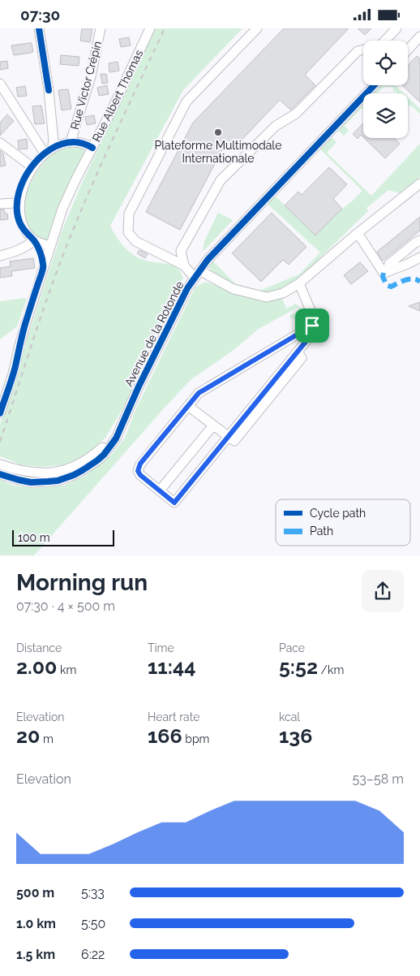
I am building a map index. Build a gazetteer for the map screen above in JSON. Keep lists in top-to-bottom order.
{
  "streets": {
    "street": ["Rue Victor Crépin", "Rue Albert Thomas", "Avenue de la Rotonde"]
  },
  "places": ["Plateforme Multimodale Internationale"],
  "legend": ["Cycle path", "Path"],
  "scale_bar": "100 m",
  "page": {
    "status": "07:30",
    "scale": "100 m",
    "heading": ["Morning run", "07:30 · 4 × 500 m"],
    "stats": [
      ["Distance", "2.00 km"],
      ["Time", "11:44"],
      ["Pace", "5:52 /km"],
      ["Elevation", "20 m"],
      ["Heart rate", "166 bpm"],
      ["kcal", "136"]
    ],
    "chart": ["Elevation", "53–58 m"],
    "list": [
      {
        "name": "500 m",
        "note": "5:33"
      },
      {
        "name": "1.0 km",
        "note": "5:50"
      },
      {
        "name": "1.5 km",
        "note": "6:22"
      }
    ]
  }
}
